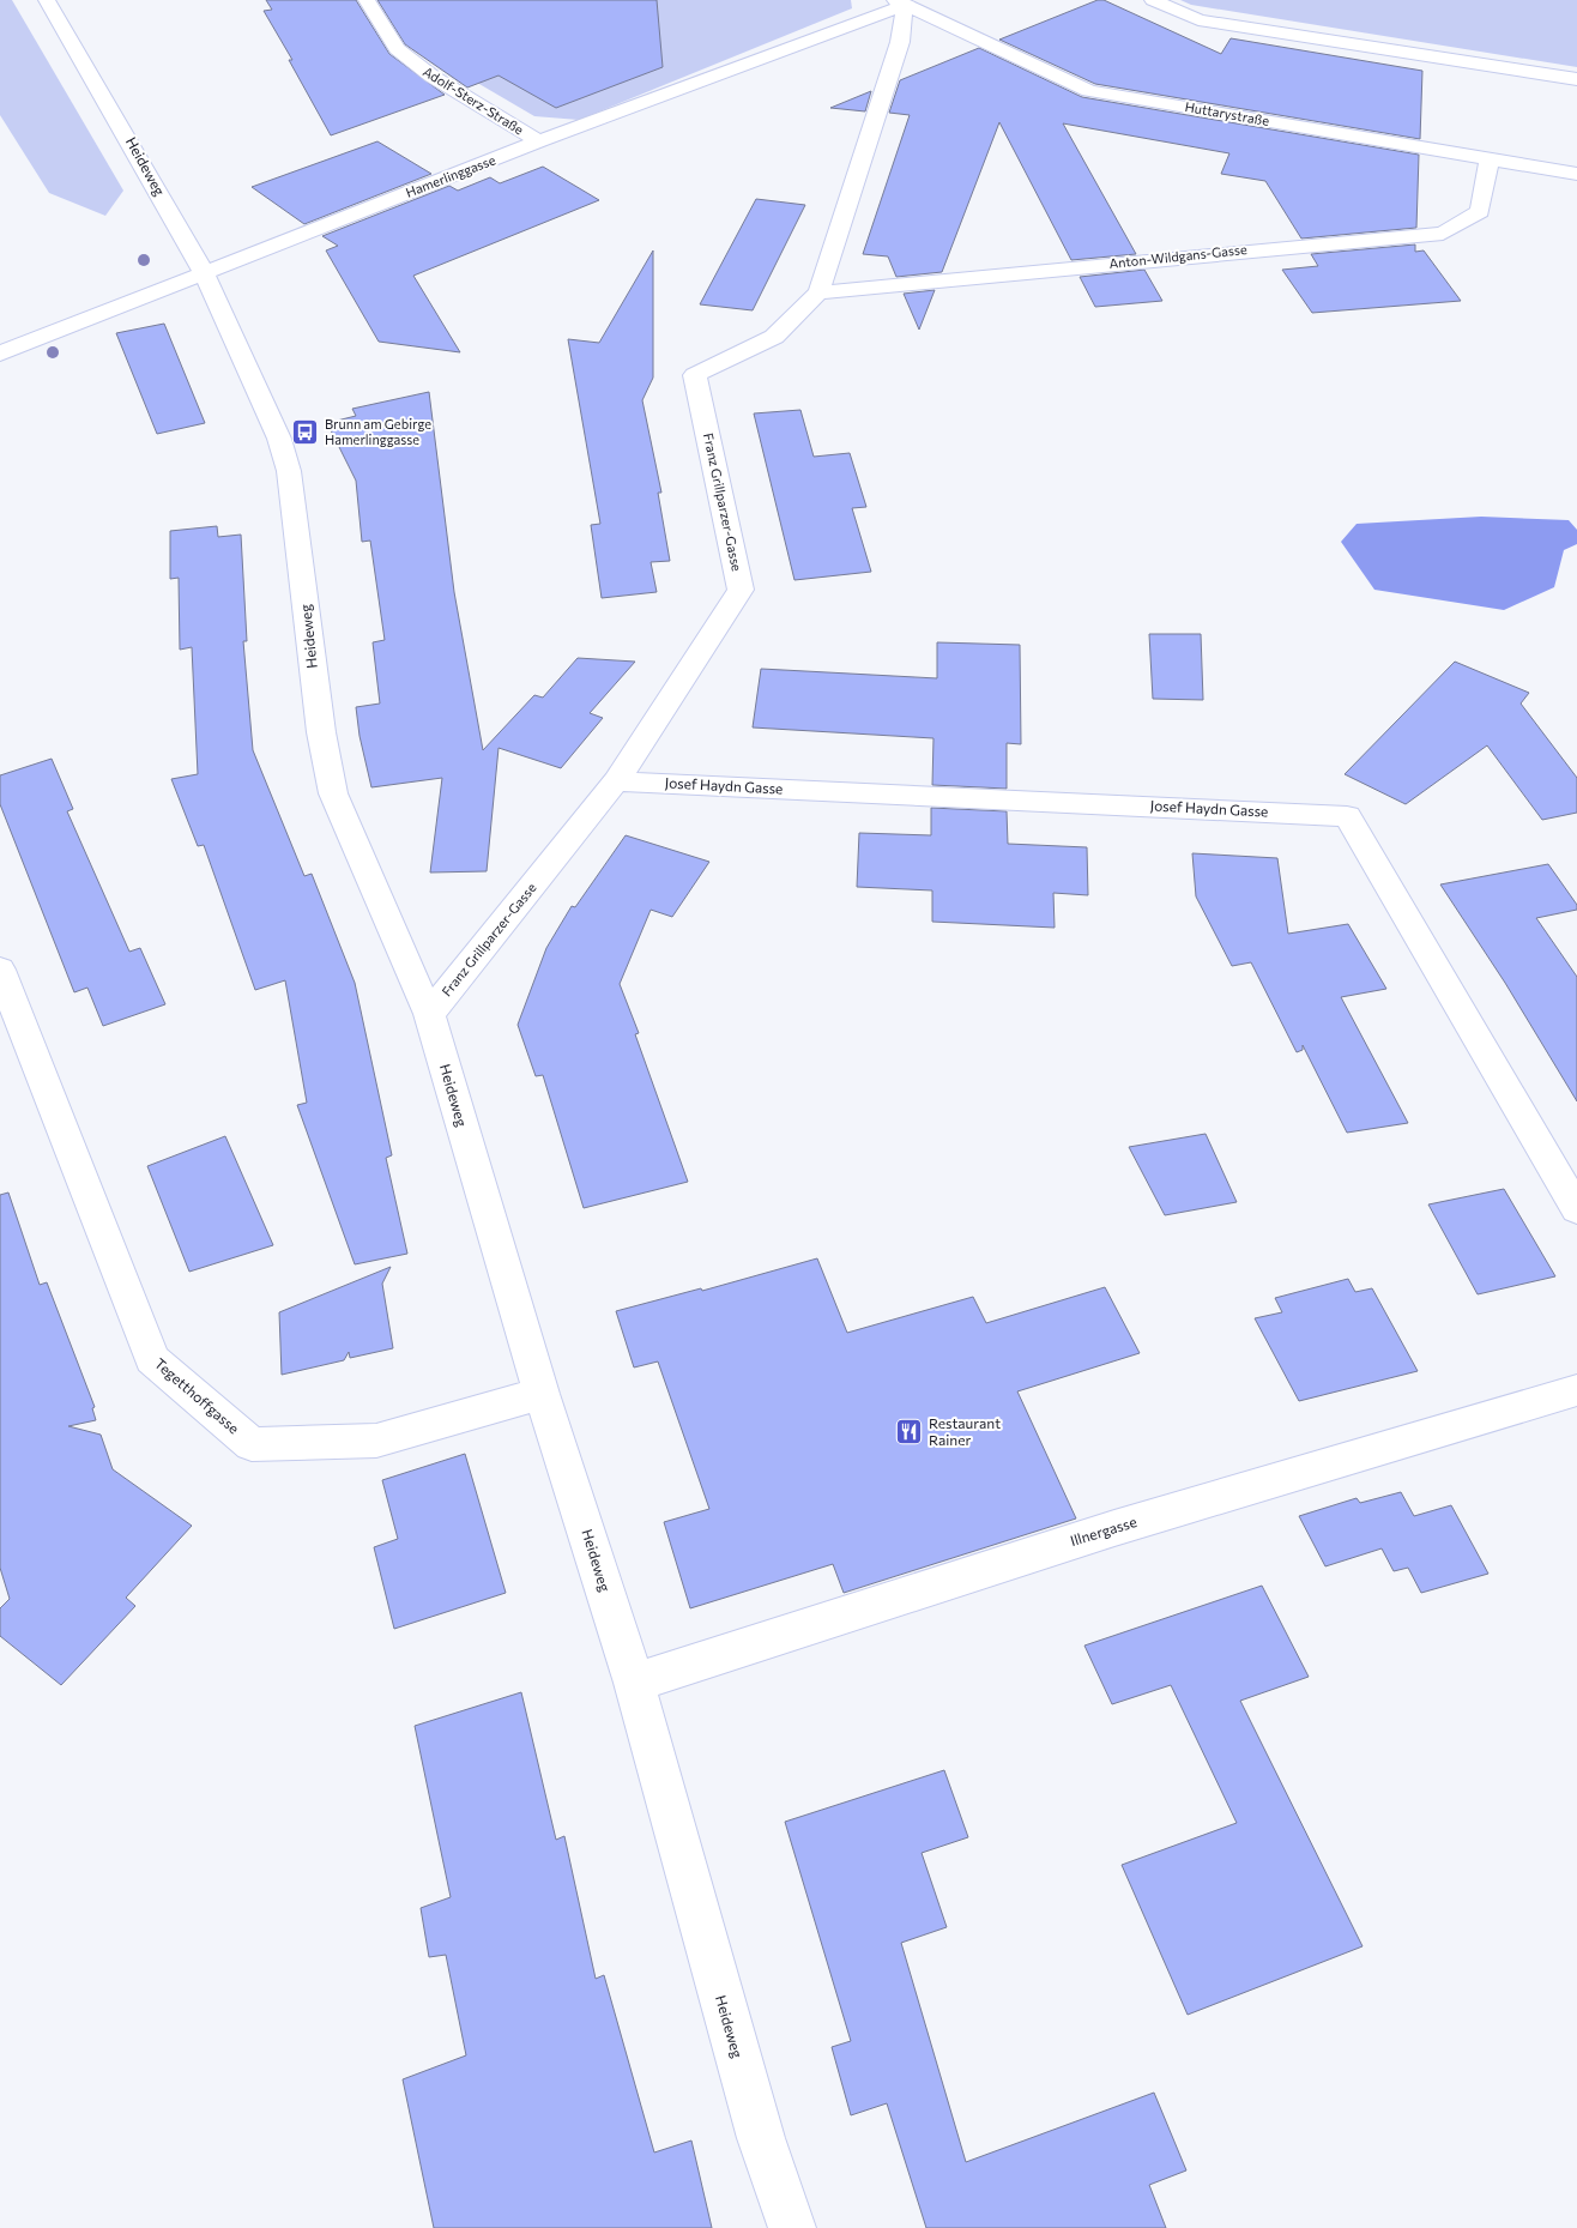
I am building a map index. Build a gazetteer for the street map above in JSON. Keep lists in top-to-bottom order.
{
  "streets": {
    "street": [
      "Adolf-Sterz-Straße",
      "Huttarystraße",
      "Heideweg",
      "Hamerlinggasse",
      "Anton-Wildgans-Gasse",
      "Franz Grillparzer-Gasse",
      "Josef Haydn Gasse",
      "Tegetthoffgasse",
      "Illnergasse"
    ]
  },
  "crossings": [
    ["Adolf-Sterz-Straße", "Hamerlinggasse"],
    ["Huttarystraße", "Hamerlinggasse"],
    ["Huttarystraße", "Anton-Wildgans-Gasse"],
    ["Huttarystraße", "Franz Grillparzer-Gasse"],
    ["Heideweg", "Hamerlinggasse"],
    ["Heideweg", "Franz Grillparzer-Gasse"],
    ["Heideweg", "Tegetthoffgasse"],
    ["Heideweg", "Illnergasse"],
    ["Hamerlinggasse", "Franz Grillparzer-Gasse"],
    ["Anton-Wildgans-Gasse", "Franz Grillparzer-Gasse"],
    ["Franz Grillparzer-Gasse", "Josef Haydn Gasse"]
  ],
  "places": {
    "bus stop": ["Brunn am Gebirge Hamerlinggasse"],
    "restaurant": ["Restaurant Rainer"]
  }
}
